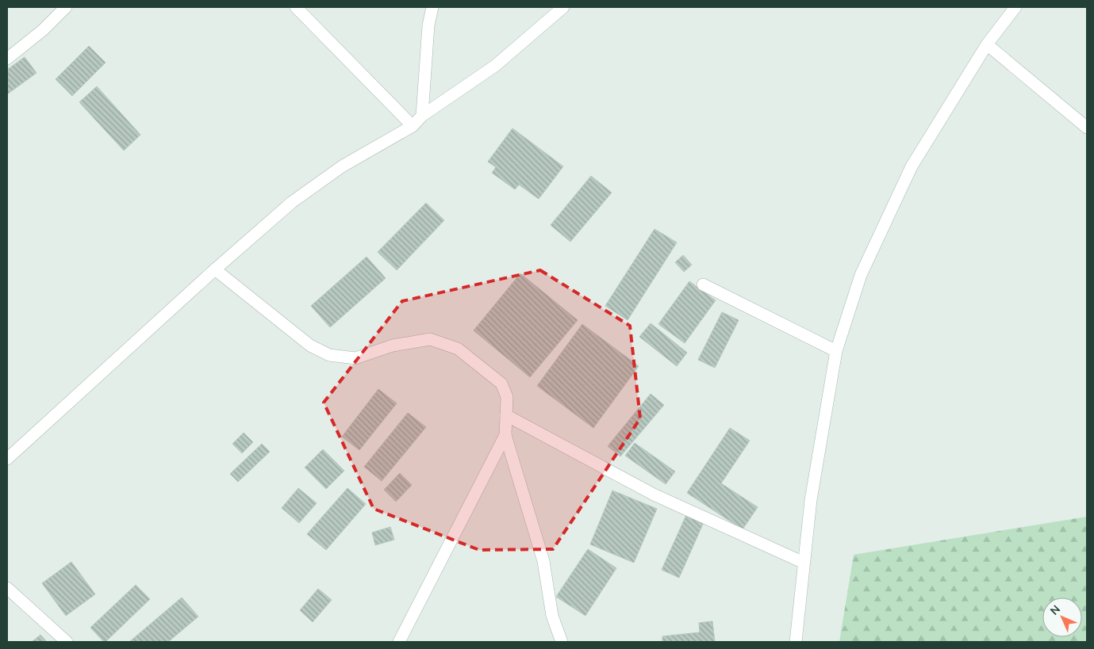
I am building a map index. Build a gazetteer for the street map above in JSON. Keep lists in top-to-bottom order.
{
  "north": "top left"
}
